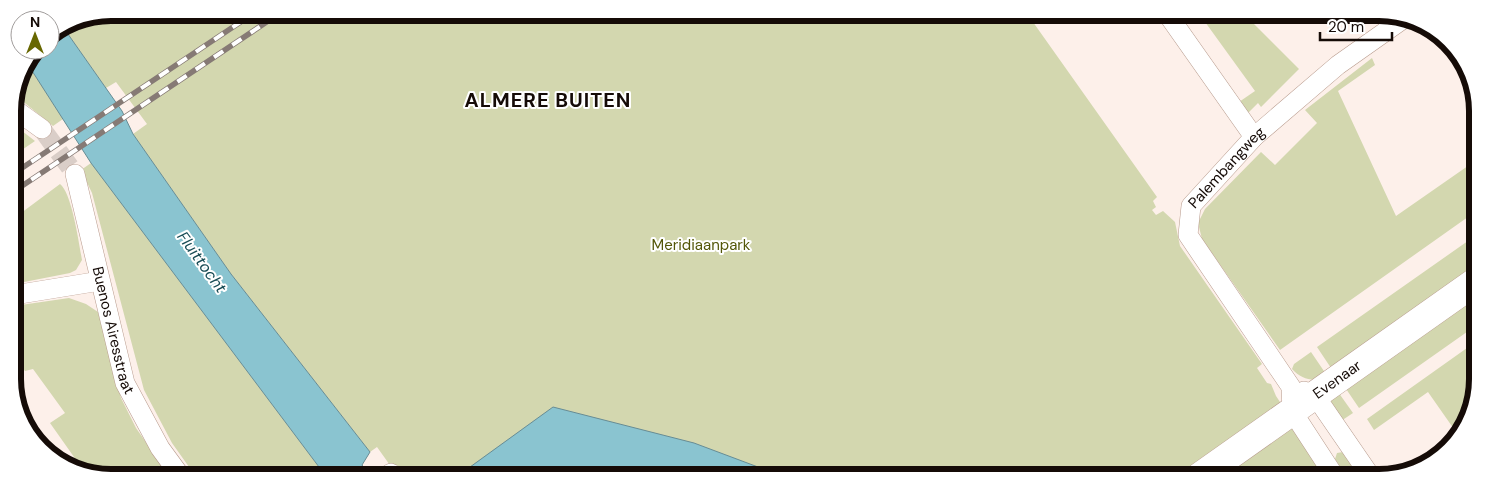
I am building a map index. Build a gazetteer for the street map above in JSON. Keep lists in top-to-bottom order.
{
  "streets": {
    "main road": ["Evenaar"],
    "street": ["Palembangweg", "Buenos Airesstraat"]
  },
  "crossings": [
    ["Palembangweg", "Evenaar"]
  ],
  "districts": ["ALMERE BUITEN"],
  "water": ["Fluittocht"],
  "parks": ["Meridiaanpark"],
  "scale_bar": "20 m",
  "north": "top"
}
